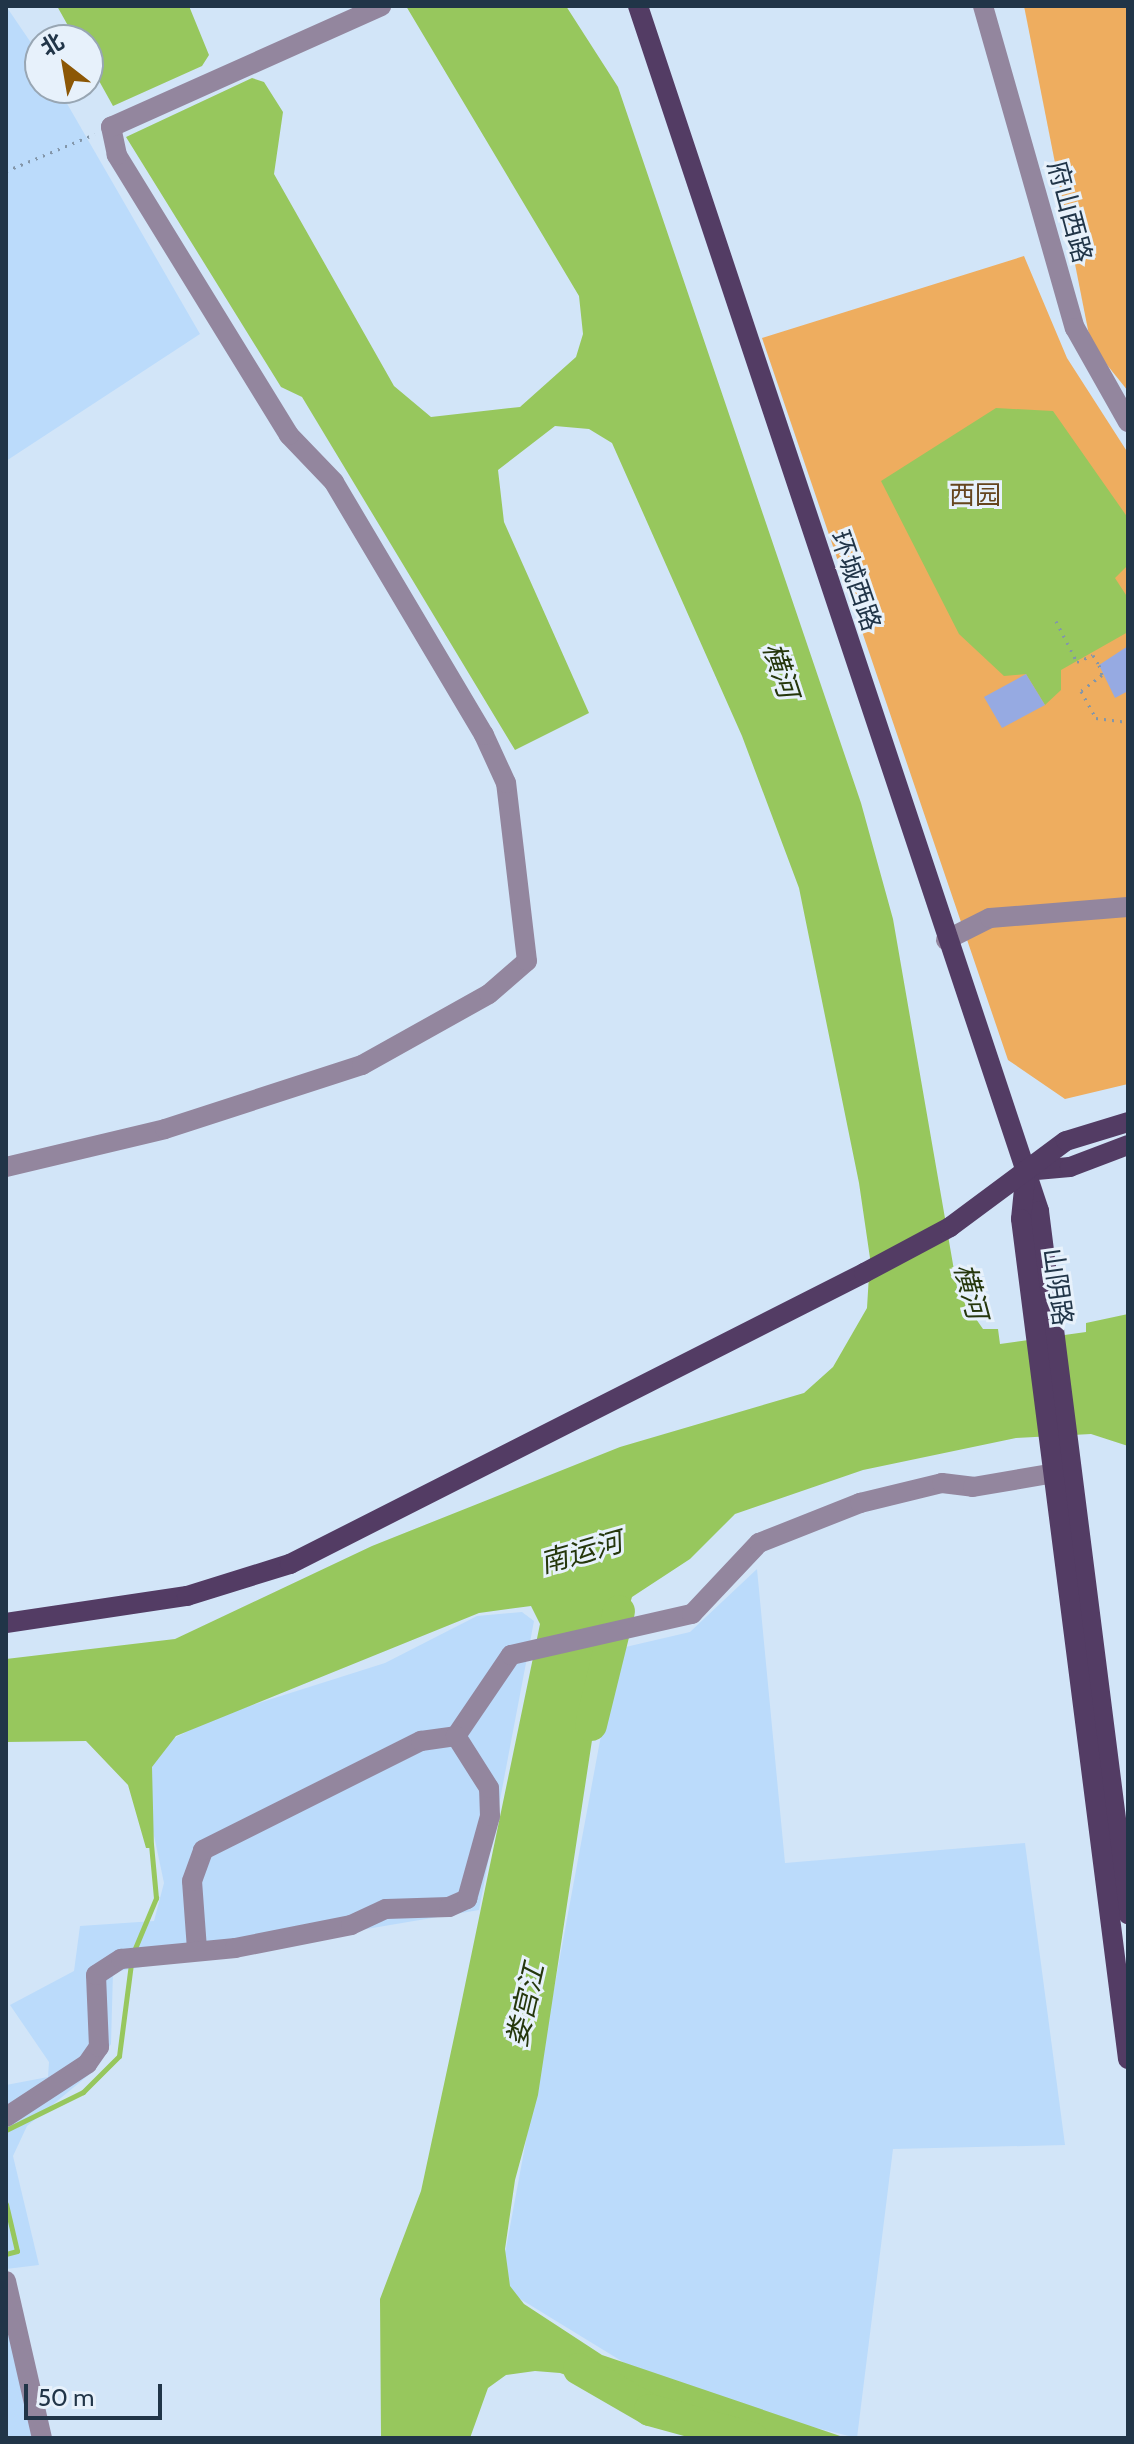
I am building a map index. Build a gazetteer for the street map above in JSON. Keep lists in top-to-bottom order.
{
  "streets": {
    "main road": ["环城西路", "山阴路"],
    "street": ["府山西路"]
  },
  "crossings": [
    ["环城西路", "山阴路"]
  ],
  "water": ["横河", "南运河", "娄宫江"],
  "parks": ["西园"],
  "scale_bar": "50 m",
  "north": "top left"
}
